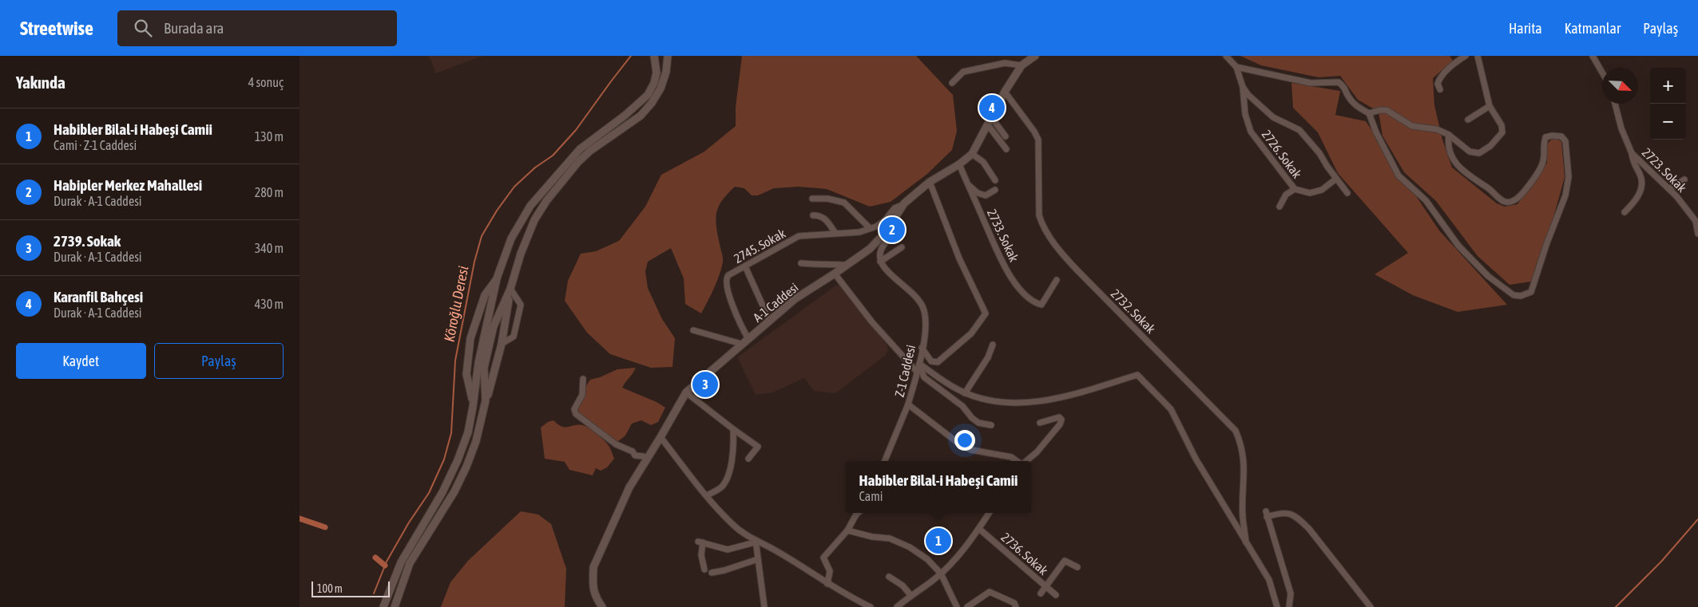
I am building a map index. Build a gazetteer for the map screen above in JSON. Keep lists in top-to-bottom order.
{
  "streets": {
    "main road": ["A-1 Caddesi"],
    "street": [
      "2726. Sokak",
      "2723. Sokak",
      "2733. Sokak",
      "2745. Sokak",
      "2732. Sokak",
      "Z-1 Caddesi",
      "2736. Sokak"
    ]
  },
  "crossings": [
    ["2733. Sokak", "A-1 Caddesi"],
    ["2745. Sokak", "A-1 Caddesi"],
    ["A-1 Caddesi", "2732. Sokak"]
  ],
  "water": ["Köroğlu Deresi"],
  "scale_bar": "100 m",
  "north": "bottom right",
  "page": {
    "header": "Streetwise",
    "search": "Burada ara",
    "nav": ["Harita", "Katmanlar", "Paylaş"],
    "heading": ["Yakında", "4 sonuç"],
    "map_buttons": ["+", "−"],
    "pins": [
      "4",
      "2",
      "3",
      "1"
    ],
    "list": [
      {
        "mark": "1",
        "name": "Habibler Bilal-i Habeşi Camii",
        "note": "Cami · Z-1 Caddesi",
        "value": "130 m"
      },
      {
        "mark": "2",
        "name": "Habipler Merkez Mahallesi",
        "note": "Durak · A-1 Caddesi",
        "value": "280 m"
      },
      {
        "mark": "3",
        "name": "2739. Sokak",
        "note": "Durak · A-1 Caddesi",
        "value": "340 m"
      },
      {
        "mark": "4",
        "name": "Karanfil Bahçesi",
        "note": "Durak · A-1 Caddesi",
        "value": "430 m"
      }
    ],
    "buttons": ["Kaydet", "Paylaş"],
    "popup": ["Habibler Bilal-i Habeşi Camii", "Cami"],
    "scale": "100 m"
  }
}
